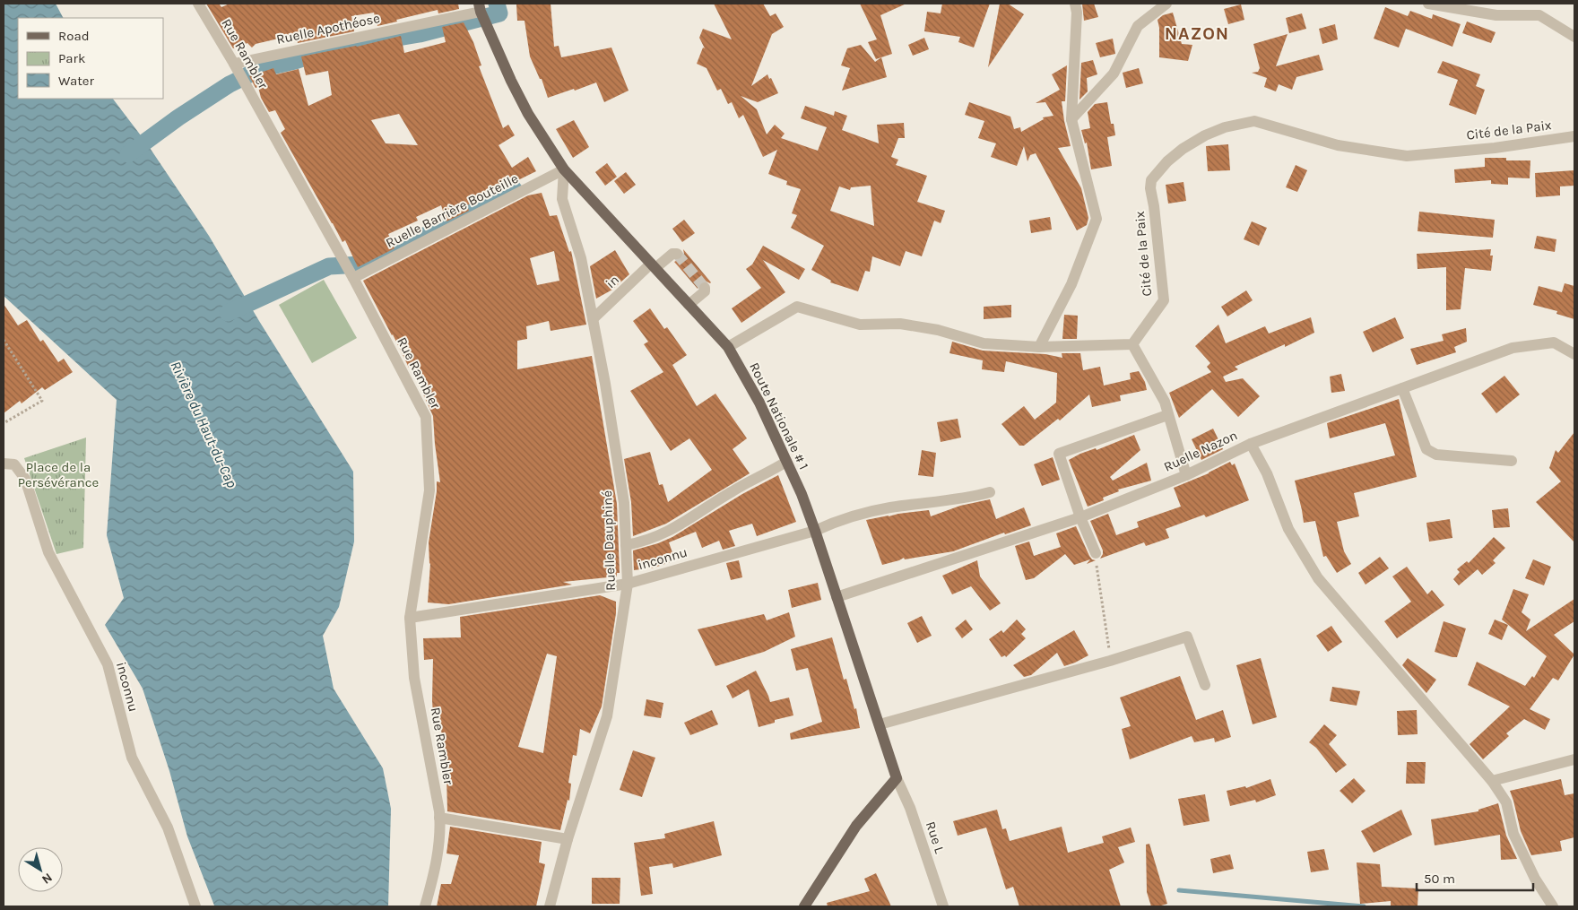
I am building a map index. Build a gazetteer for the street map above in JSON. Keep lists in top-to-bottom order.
{
  "streets": {
    "main road": ["Route Nationale # 1"],
    "street": [
      "Ruelle Apothéose",
      "Rue Rambler",
      "Cité de la Paix",
      "Ruelle Barrière Bouteille",
      "in",
      "Ruelle Nazon",
      "Ruelle Dauphiné",
      "inconnu",
      "Rue L"
    ]
  },
  "crossings": [
    ["Ruelle Apothéose", "Rue Rambler"],
    ["Ruelle Apothéose", "Route Nationale # 1"],
    ["Rue Rambler", "Ruelle Barrière Bouteille"],
    ["Rue Rambler", "inconnu"],
    ["Ruelle Barrière Bouteille", "Route Nationale # 1"],
    ["Ruelle Barrière Bouteille", "Ruelle Dauphiné"],
    ["in", "Route Nationale # 1"],
    ["in", "Ruelle Dauphiné"],
    ["Route Nationale # 1", "Ruelle Nazon"],
    ["Route Nationale # 1", "Ruelle Dauphiné"],
    ["Route Nationale # 1", "inconnu"],
    ["Route Nationale # 1", "Rue L"],
    ["Ruelle Dauphiné", "inconnu"]
  ],
  "districts": ["NAZON"],
  "water": ["Rivière du Haut-du-Cap"],
  "parks": ["Place de la Persévérance"],
  "legend": ["Road", "Park", "Water"],
  "scale_bar": "50 m",
  "north": "bottom right"
}
